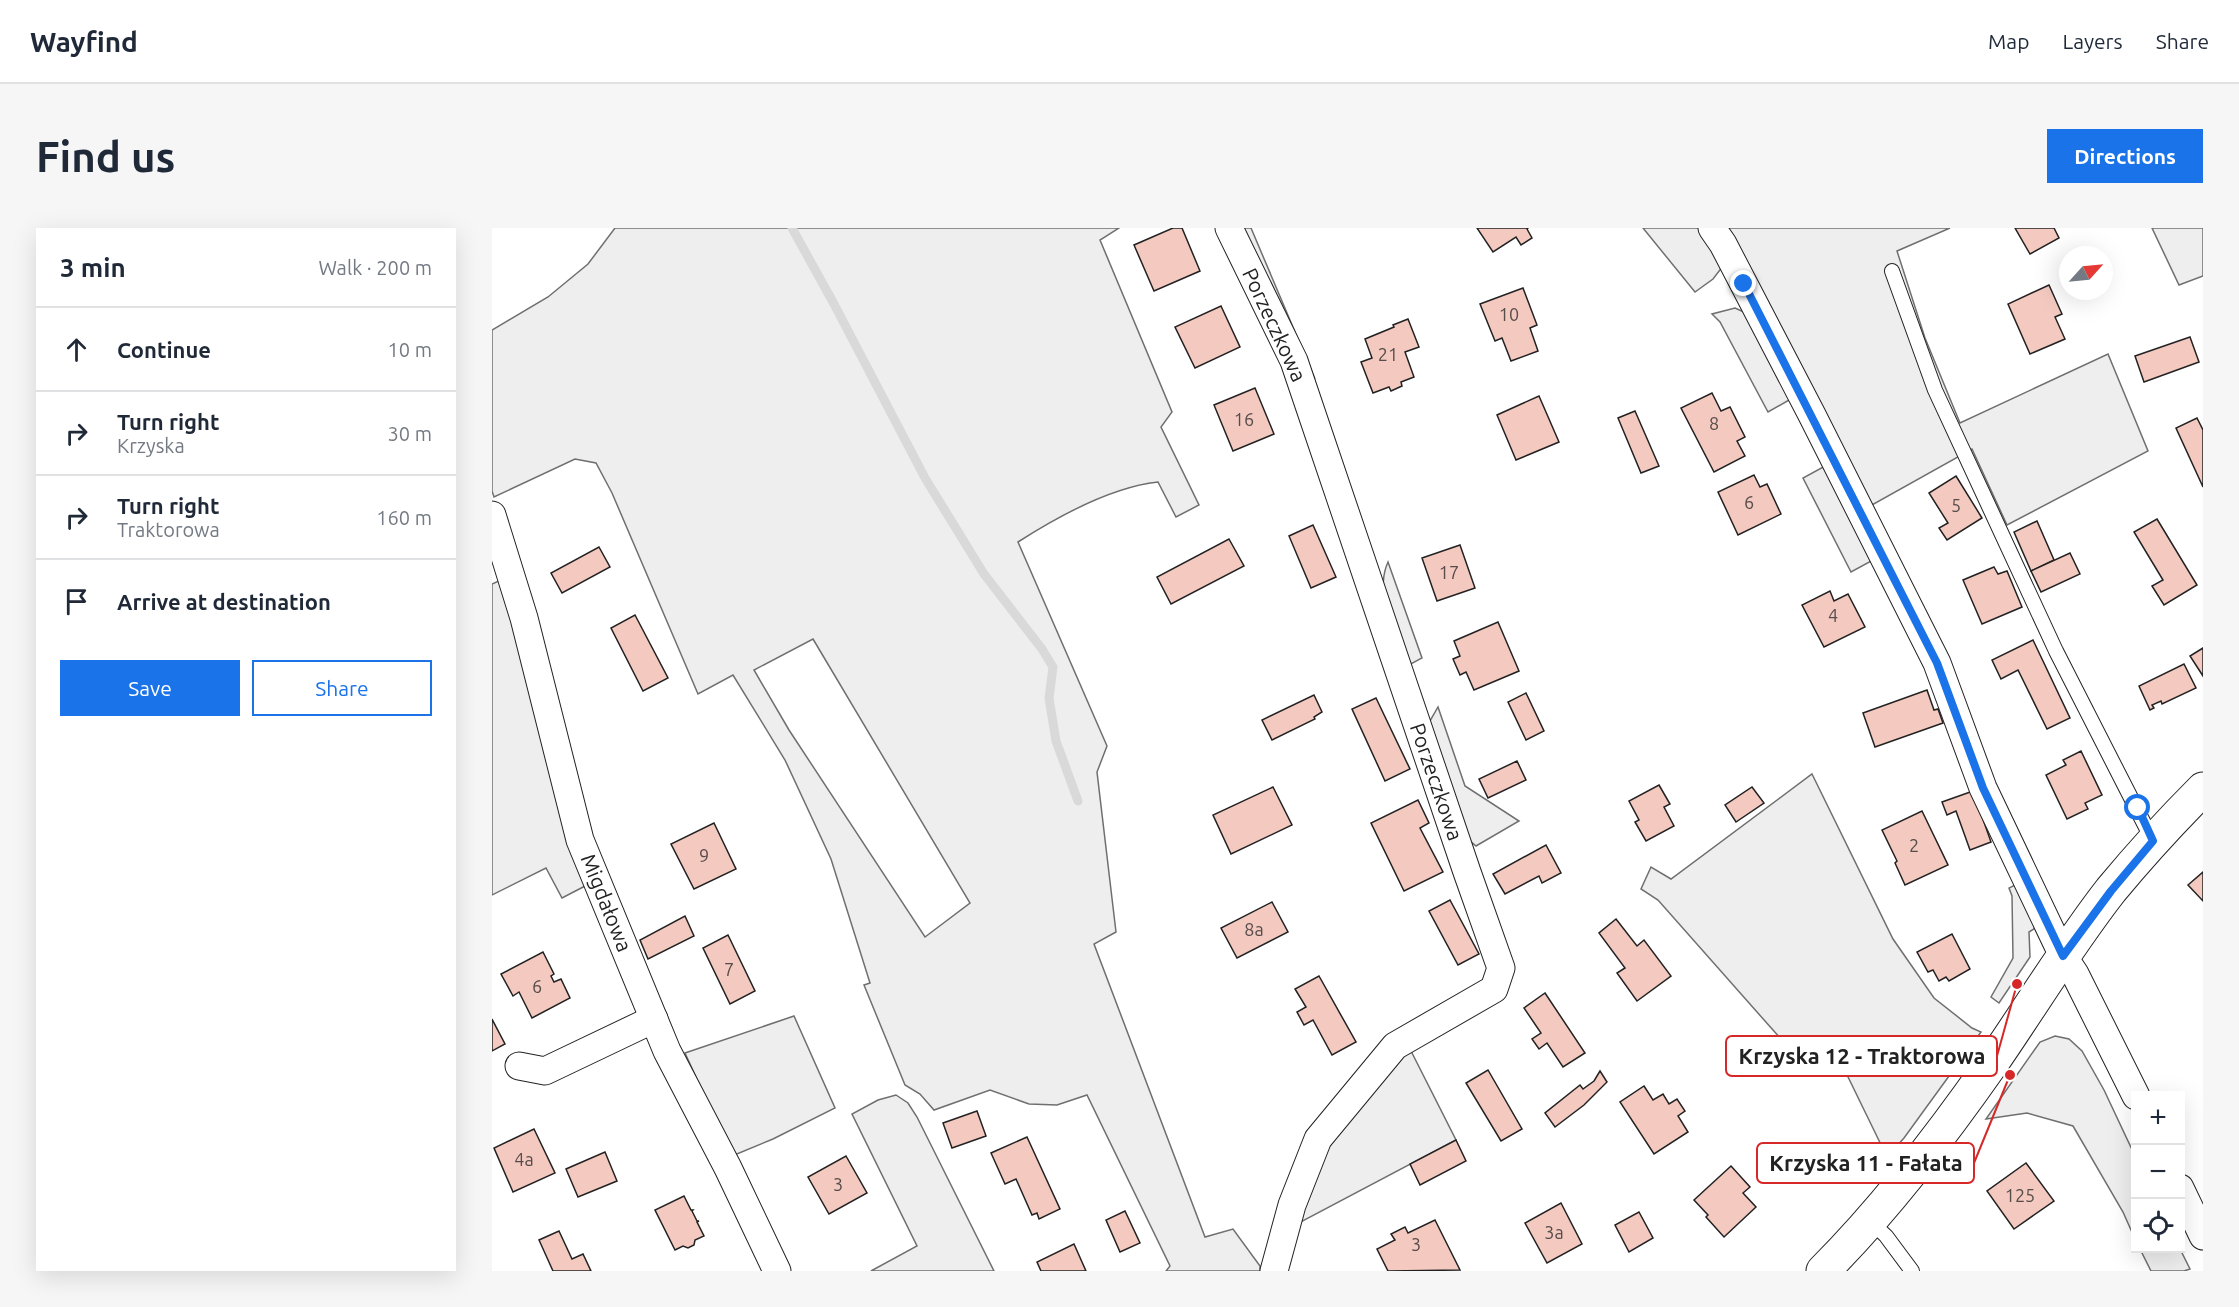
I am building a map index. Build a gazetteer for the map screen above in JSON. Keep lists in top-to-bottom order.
{
  "streets": {
    "street": ["Porzeczkowa", "Migdałowa"]
  },
  "places": ["Krzyska 12 - Traktorowa", "Krzyska 11 - Fałata"],
  "house_numbers": [
    "10",
    "21",
    "16",
    "8",
    "6",
    "5",
    "17",
    "4",
    "2",
    "9",
    "8a",
    "7",
    "6",
    "4a",
    "3",
    "125",
    "3a",
    "3"
  ],
  "north": "top right",
  "page": {
    "header": "Wayfind",
    "nav": ["Map", "Layers", "Share"],
    "buttons": [
      "Directions",
      ["Save", "Share"]
    ],
    "title": "Find us",
    "heading": ["3 min", "Walk · 200 m"],
    "list": [
      ["Continue", "10 m"],
      ["Turn right", "Krzyska", "30 m"],
      ["Turn right", "Traktorowa", "160 m"],
      "Arrive at destination"
    ],
    "map_buttons": ["+", "−"]
  }
}
